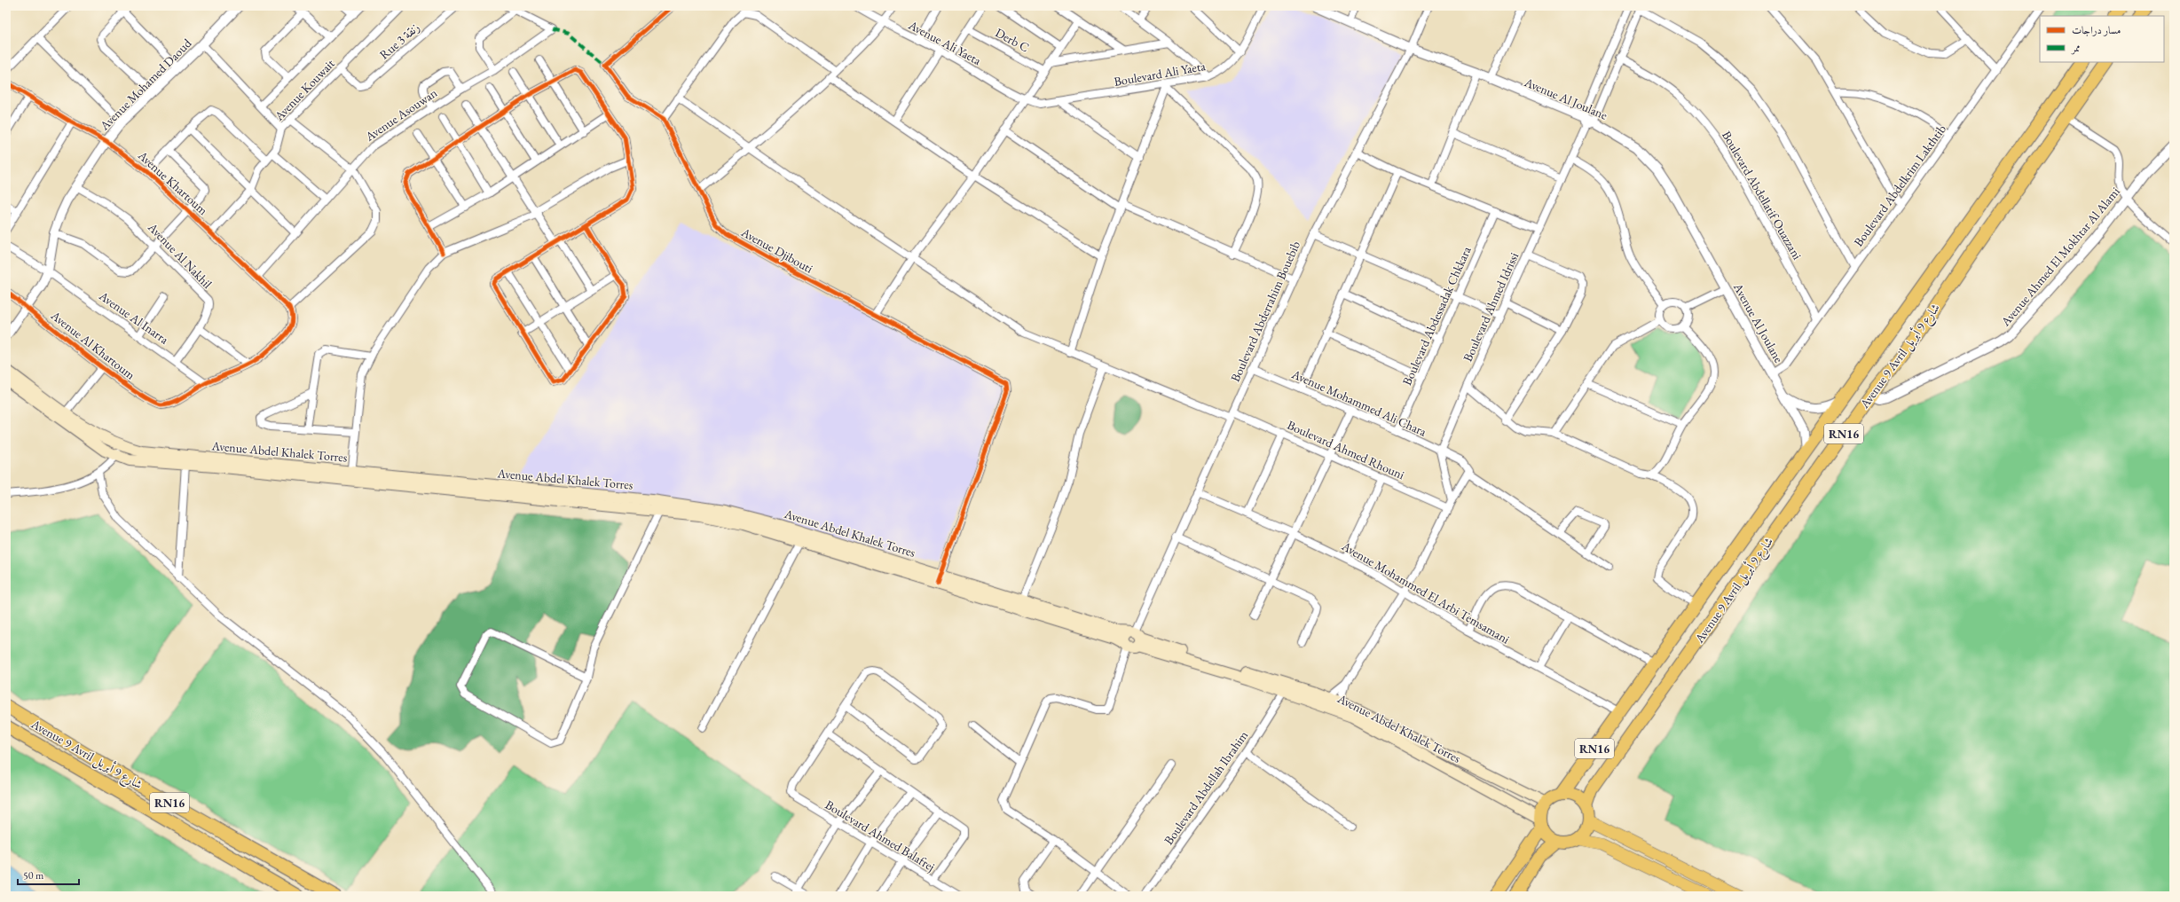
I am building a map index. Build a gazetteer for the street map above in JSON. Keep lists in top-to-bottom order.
{
  "streets": {
    "highway": ["Avenue 9 Avril شارع 9 أبريل", "RN16"],
    "main road": ["Avenue Abdel Khalek Torres"],
    "street": [
      "Derb C",
      "Rue 3 زنقة",
      "Avenue Ali Yaeta",
      "Boulevard Ali Yaeta",
      "Avenue Mohamed Daoud",
      "Avenue Kouwait",
      "Avenue Al Joulane",
      "Avenue Asouwan",
      "Avenue Khartoum",
      "Boulevard Abdelkrim Lakthtib",
      "Boulevard Abdellatif Ouazzani",
      "Avenue Djibouti",
      "Avenue Al Nakhil",
      "Avenue Ahmed El Mokhtar Al Alami",
      "Boulevard Ahmed Idrissi",
      "Boulevard Abderrahim Bouebib",
      "Boulevard Abdessadak Chkkara",
      "Avenue Al Inarra",
      "Avenue Al Khartoum",
      "Avenue Mohammed Ali Chara",
      "Boulevard Ahmed Rhouni",
      "Avenue Mohammed El Arbi Temsamani",
      "Boulevard Abdellah Ibrahim",
      "Boulevard Ahmed Balafrej"
    ]
  },
  "crossings": [
    ["Rue 3 زنقة", "Avenue Kouwait"],
    ["Avenue Ali Yaeta", "Boulevard Ali Yaeta"],
    ["Avenue Mohamed Daoud", "Avenue Khartoum"],
    ["Avenue Mohamed Daoud", "Avenue Al Nakhil"],
    ["Avenue Mohamed Daoud", "Avenue Al Inarra"],
    ["Avenue Mohamed Daoud", "Avenue Al Khartoum"],
    ["Avenue Kouwait", "Avenue Khartoum"],
    ["Avenue Al Joulane", "Boulevard Abdelkrim Lakthtib"],
    ["Avenue Al Joulane", "Boulevard Ahmed Idrissi"],
    ["Avenue Al Joulane", "Boulevard Abderrahim Bouebib"],
    ["Avenue Al Joulane", "Avenue 9 Avril شارع 9 أبريل"],
    ["Avenue Asouwan", "Avenue Khartoum"],
    ["Boulevard Abdelkrim Lakthtib", "Boulevard Abdellatif Ouazzani"],
    ["Boulevard Abdellatif Ouazzani", "Boulevard Ahmed Idrissi"],
    ["Avenue Djibouti", "Avenue Abdel Khalek Torres"],
    ["Avenue Al Nakhil", "Avenue Al Inarra"],
    ["Avenue Ahmed El Mokhtar Al Alami", "Avenue 9 Avril شارع 9 أبريل"],
    ["Boulevard Ahmed Idrissi", "Avenue Mohammed Ali Chara"],
    ["Boulevard Abderrahim Bouebib", "Avenue Mohammed Ali Chara"],
    ["Boulevard Abderrahim Bouebib", "Boulevard Ahmed Rhouni"],
    ["Boulevard Abderrahim Bouebib", "Avenue Abdel Khalek Torres"],
    ["Boulevard Abderrahim Bouebib", "Avenue Mohammed El Arbi Temsamani"],
    ["Boulevard Abdessadak Chkkara", "Avenue Mohammed Ali Chara"],
    ["Avenue Al Inarra", "Avenue Al Khartoum"],
    ["Avenue 9 Avril شارع 9 أبريل", "RN16"],
    ["Avenue 9 Avril شارع 9 أبريل", "Avenue Abdel Khalek Torres"],
    ["Avenue 9 Avril شارع 9 أبريل", "Avenue Mohammed El Arbi Temsamani"],
    ["RN16", "Avenue Abdel Khalek Torres"],
    ["Avenue Abdel Khalek Torres", "Boulevard Abdellah Ibrahim"]
  ],
  "legend": ["مسار دراجات", "ممر"],
  "scale_bar": "50 m"
}
